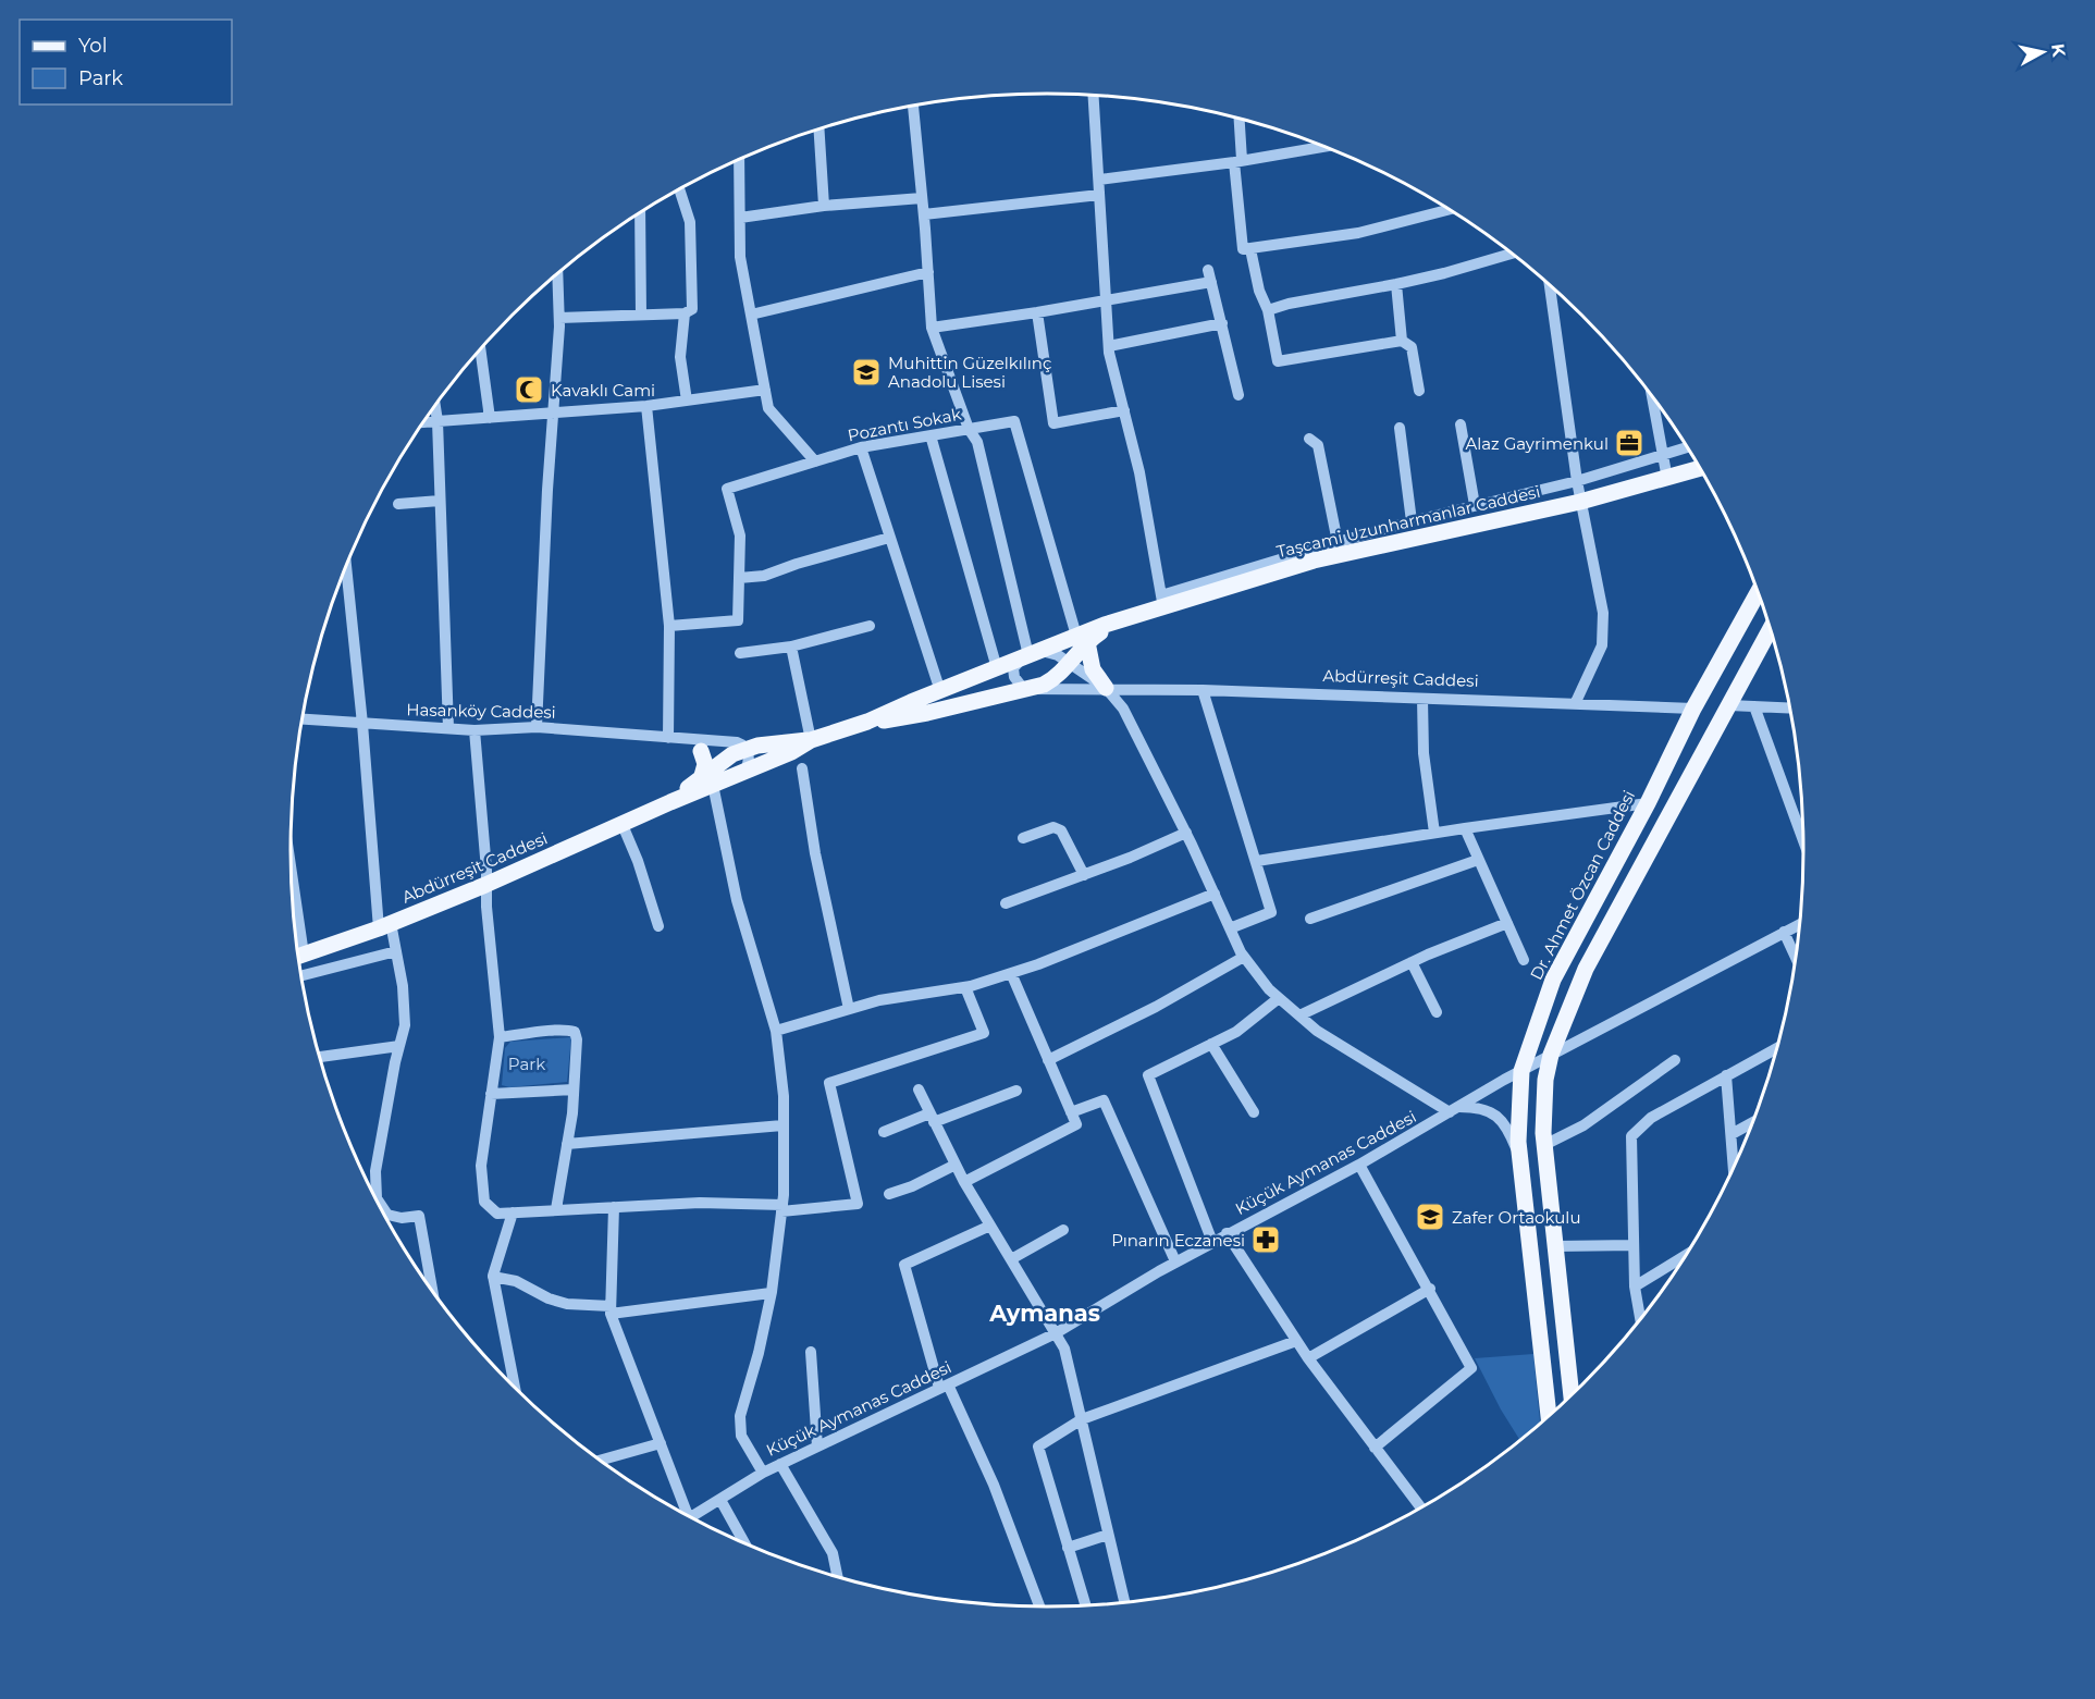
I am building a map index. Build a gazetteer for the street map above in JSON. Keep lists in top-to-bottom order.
{
  "streets": {
    "main road": ["Taşcami Uzunharmanlar Caddesi", "Abdürreşit Caddesi", "Dr. Ahmet Özcan Caddesi"],
    "street": ["Pozantı Sokak", "Hasanköy Caddesi", "Küçük Aymanas Caddesi"]
  },
  "crossings": [
    ["Pozantı Sokak", "Taşcami Uzunharmanlar Caddesi"],
    ["Taşcami Uzunharmanlar Caddesi", "Abdürreşit Caddesi"],
    ["Abdürreşit Caddesi", "Hasanköy Caddesi"],
    ["Abdürreşit Caddesi", "Dr. Ahmet Özcan Caddesi"],
    ["Dr. Ahmet Özcan Caddesi", "Küçük Aymanas Caddesi"]
  ],
  "districts": ["Aymanas"],
  "parks": ["Park"],
  "places": {
    "school or university": ["Muhittin Güzelkılınç Anadolu Lisesi", "Zafer Ortaokulu"],
    "mosque": ["Kavaklı Cami"],
    "office": ["Alaz Gayrimenkul"],
    "pharmacy": ["Pınarın Eczanesi"]
  },
  "legend": ["Yol", "Park"],
  "north": "right"
}
